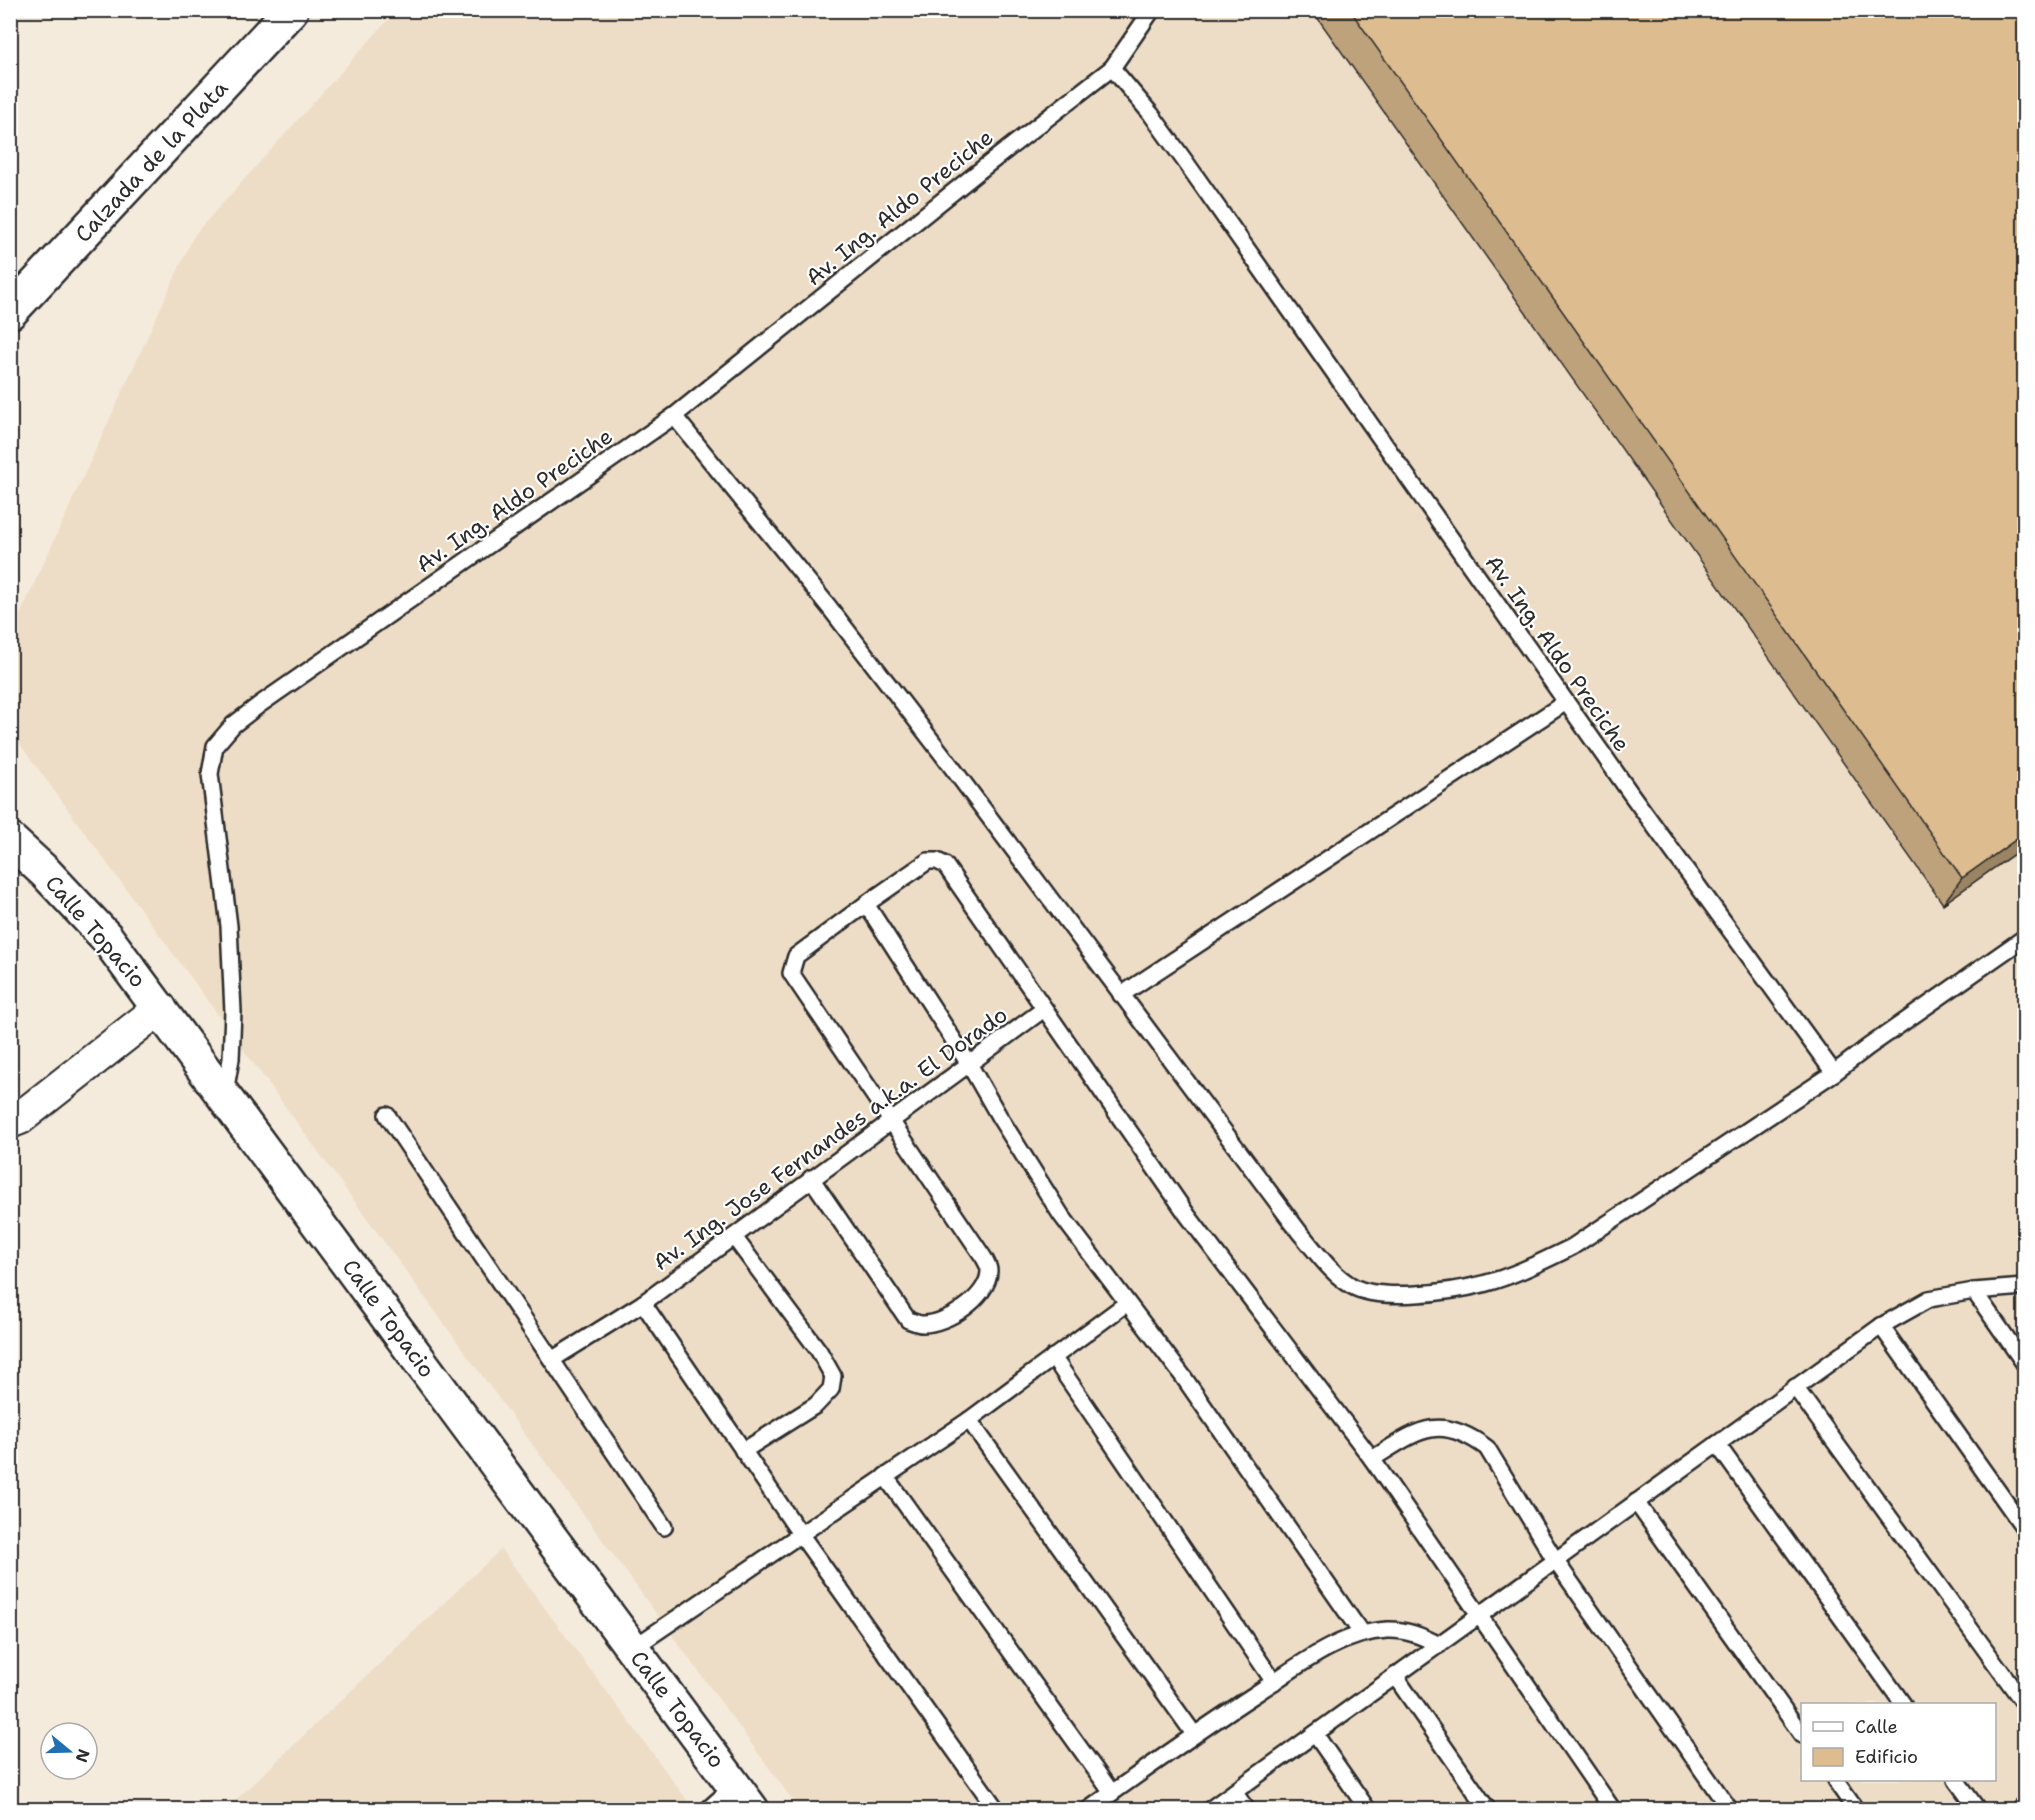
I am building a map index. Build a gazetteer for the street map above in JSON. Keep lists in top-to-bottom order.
{
  "streets": {
    "street": ["Calzada de la Plata", "Calle Topacio"],
    "lane": ["Av. Ing. Aldo Preciche", "Av. Ing. Jose Fernandes a.k.a. El Dorado"]
  },
  "crossings": [
    ["Av. Ing. Aldo Preciche", "Calle Topacio"]
  ],
  "legend": ["Calle", "Edificio"],
  "north": "right"
}
